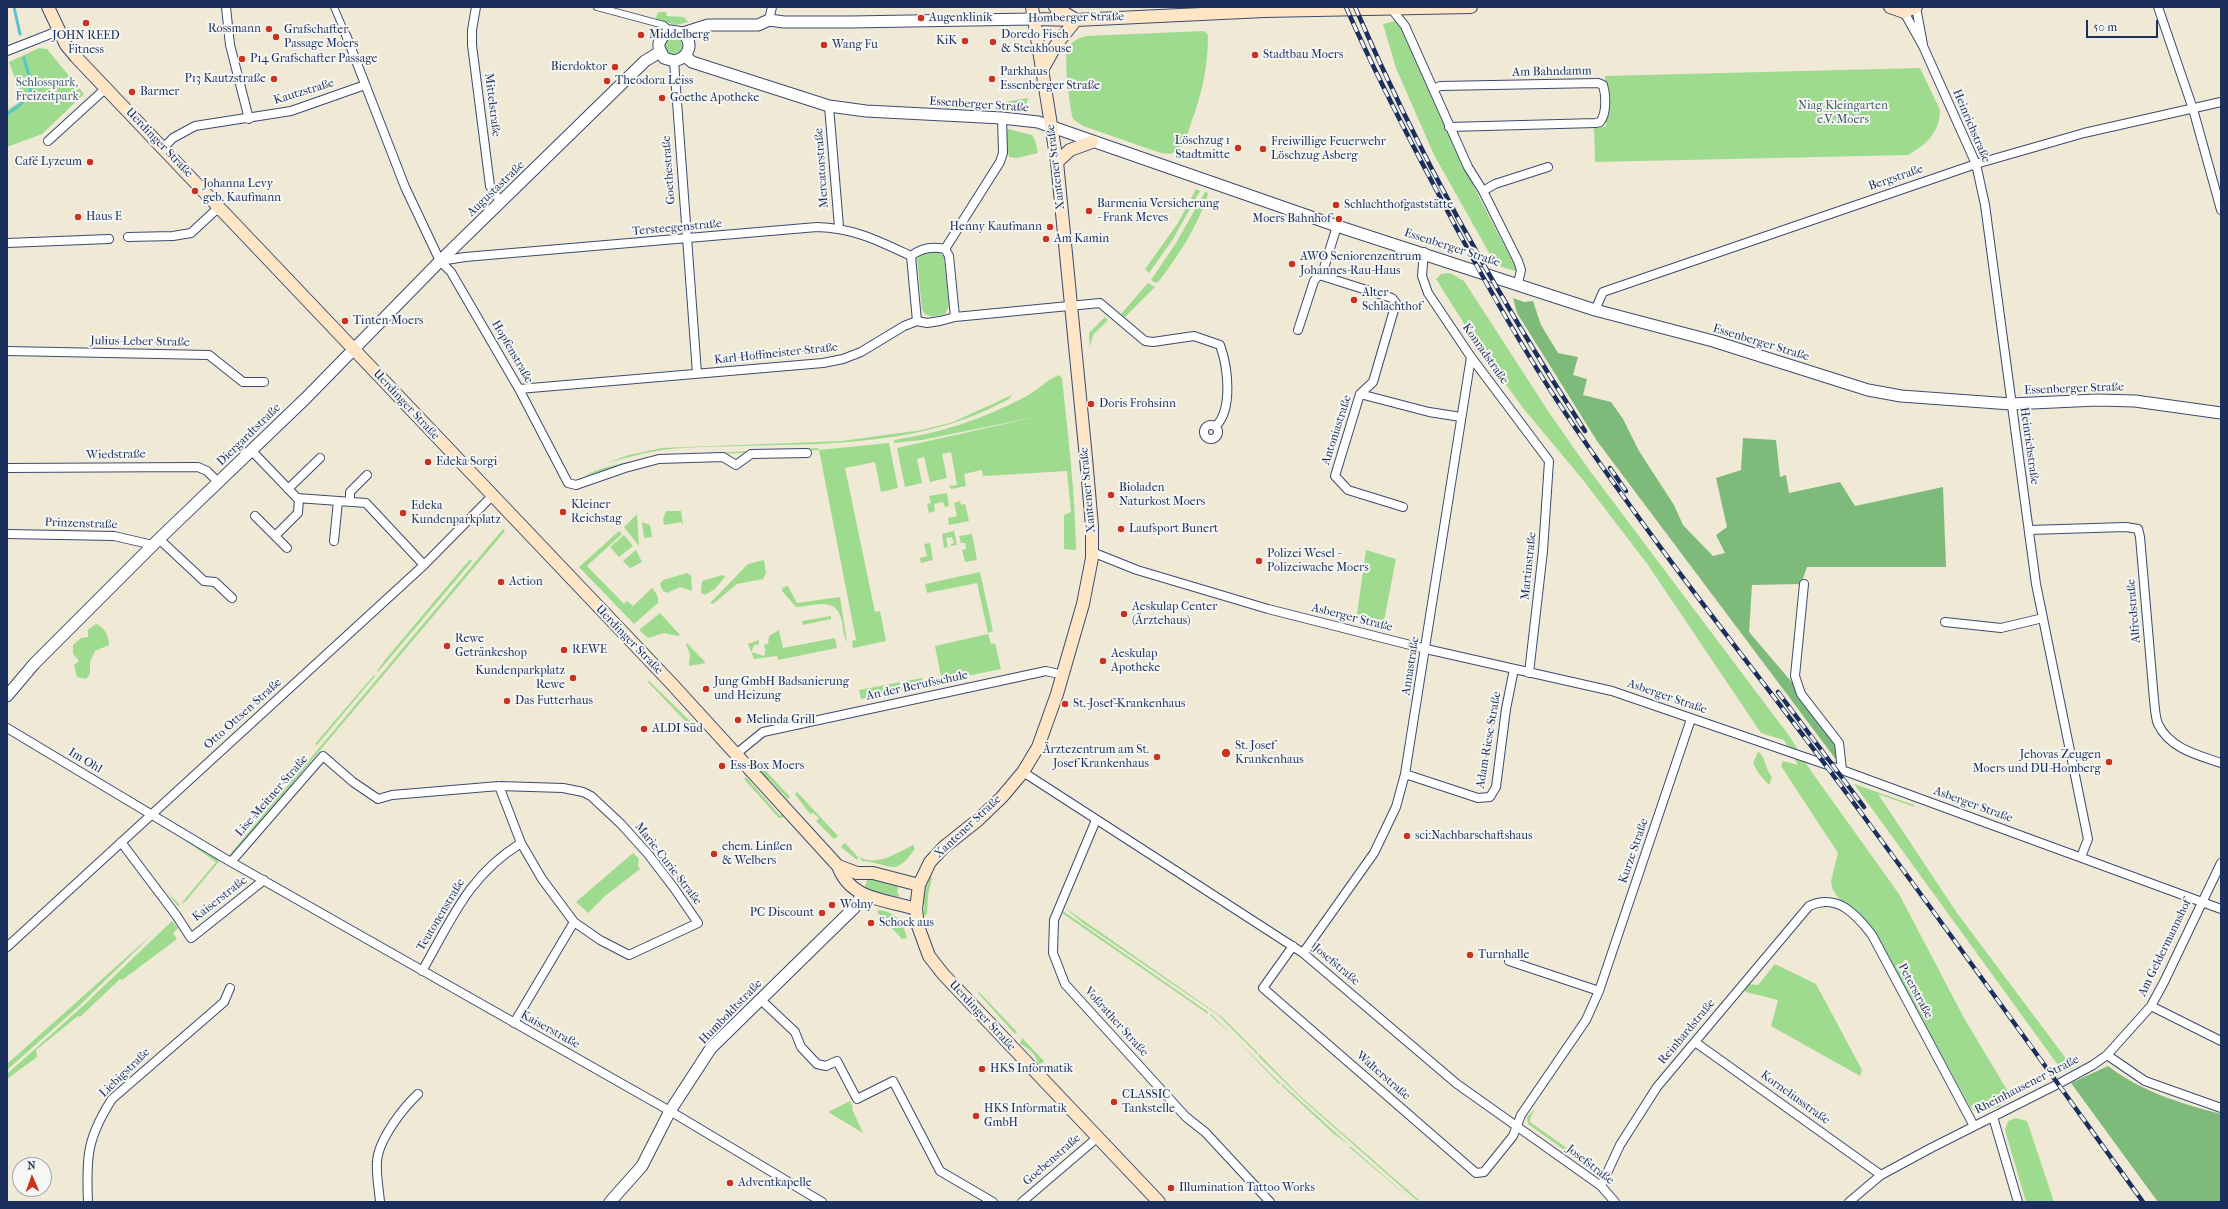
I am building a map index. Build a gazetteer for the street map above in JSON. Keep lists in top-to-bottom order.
{
  "streets": {
    "main road": ["Homberger Straße", "Uerdinger Straße", "Xantener Straße"],
    "street": [
      "Am Bahndamm",
      "Kautzstraße",
      "Mittelstraße",
      "Essenberger Straße",
      "Heinrichstraße",
      "Mercatorstraße",
      "Goethestraße",
      "Bergstraße",
      "Augustastraße",
      "Tersteegenstraße",
      "Julius-Leber-Straße",
      "Hopfenstraße",
      "Karl-Hoffmeister-Straße",
      "Konradstraße",
      "Antoniastraße",
      "Diergardtstraße",
      "Wiedstraße",
      "Prinzenstraße",
      "Martinstraße",
      "Alfredstraße",
      "Asberger Straße",
      "Annastraße",
      "An der Berufsschule",
      "Otto-Ottsen-Straße",
      "Adam-Riese-Straße",
      "Im Ohl",
      "Lise-Meitner-Straße",
      "Kurze Straße",
      "Marie-Curie-Straße",
      "Kaiserstraße",
      "Teutonenstraße",
      "Am Geldermannshof",
      "Josefstraße",
      "Peterstraße",
      "Humboldtstraße",
      "Voßrather Straße",
      "Reinhardstraße",
      "Liebigstraße",
      "Walterstraße",
      "Rheinhausener Straße",
      "Korneliusstraße",
      "Goebenstraße"
    ]
  },
  "crossings": [
    ["Homberger Straße", "Essenberger Straße"],
    ["Homberger Straße", "Xantener Straße"],
    ["Homberger Straße", "Goethestraße"],
    ["Homberger Straße", "Augustastraße"],
    ["Kautzstraße", "Uerdinger Straße"],
    ["Kautzstraße", "Hopfenstraße"],
    ["Mittelstraße", "Augustastraße"],
    ["Essenberger Straße", "Heinrichstraße"],
    ["Essenberger Straße", "Xantener Straße"],
    ["Essenberger Straße", "Mercatorstraße"],
    ["Essenberger Straße", "Goethestraße"],
    ["Essenberger Straße", "Bergstraße"],
    ["Essenberger Straße", "Augustastraße"],
    ["Essenberger Straße", "Konradstraße"],
    ["Heinrichstraße", "Bergstraße"],
    ["Heinrichstraße", "Alfredstraße"],
    ["Heinrichstraße", "Asberger Straße"],
    ["Uerdinger Straße", "Xantener Straße"],
    ["Uerdinger Straße", "Augustastraße"],
    ["Uerdinger Straße", "Diergardtstraße"],
    ["Uerdinger Straße", "An der Berufsschule"],
    ["Uerdinger Straße", "Otto-Ottsen-Straße"],
    ["Uerdinger Straße", "Humboldtstraße"],
    ["Uerdinger Straße", "Goebenstraße"],
    ["Xantener Straße", "Karl-Hoffmeister-Straße"],
    ["Xantener Straße", "Asberger Straße"],
    ["Xantener Straße", "An der Berufsschule"],
    ["Xantener Straße", "Josefstraße"],
    ["Mercatorstraße", "Tersteegenstraße"],
    ["Goethestraße", "Augustastraße"],
    ["Goethestraße", "Tersteegenstraße"],
    ["Goethestraße", "Karl-Hoffmeister-Straße"],
    ["Augustastraße", "Tersteegenstraße"],
    ["Augustastraße", "Hopfenstraße"],
    ["Augustastraße", "Diergardtstraße"],
    ["Tersteegenstraße", "Hopfenstraße"],
    ["Hopfenstraße", "Karl-Hoffmeister-Straße"],
    ["Konradstraße", "Martinstraße"],
    ["Konradstraße", "Annastraße"],
    ["Antoniastraße", "Annastraße"],
    ["Diergardtstraße", "Wiedstraße"],
    ["Diergardtstraße", "Prinzenstraße"],
    ["Martinstraße", "Asberger Straße"],
    ["Asberger Straße", "Annastraße"],
    ["Asberger Straße", "Adam-Riese-Straße"],
    ["Asberger Straße", "Kurze Straße"],
    ["Asberger Straße", "Am Geldermannshof"],
    ["Annastraße", "Adam-Riese-Straße"],
    ["Annastraße", "Josefstraße"],
    ["Otto-Ottsen-Straße", "Im Ohl"],
    ["Otto-Ottsen-Straße", "Kaiserstraße"],
    ["Im Ohl", "Kaiserstraße"],
    ["Lise-Meitner-Straße", "Marie-Curie-Straße"],
    ["Lise-Meitner-Straße", "Kaiserstraße"],
    ["Kurze Straße", "Josefstraße"],
    ["Kurze Straße", "Walterstraße"],
    ["Kaiserstraße", "Teutonenstraße"],
    ["Kaiserstraße", "Humboldtstraße"],
    ["Am Geldermannshof", "Rheinhausener Straße"],
    ["Josefstraße", "Voßrather Straße"],
    ["Josefstraße", "Reinhardstraße"],
    ["Josefstraße", "Walterstraße"],
    ["Peterstraße", "Reinhardstraße"],
    ["Peterstraße", "Rheinhausener Straße"],
    ["Reinhardstraße", "Korneliusstraße"],
    ["Rheinhausener Straße", "Korneliusstraße"]
  ],
  "parks": ["Schlosspark, Freizeitpark", "Niag Kleingarten e.V. Moers"],
  "places": [
    "Augenklinik",
    "JOHN REED Fitness",
    "Rossmann",
    "Middelberg",
    "Grafschafter Passage Moers",
    "KiK",
    "Doredo Fisch & Steakhouse",
    "Wang Fu",
    "Stadtbau Moers",
    "P14 Grafschafter Passage",
    "Bierdoktor",
    "P13 Kautzstraße",
    "Parkhaus Essenberger Straße",
    "Theodora Leiss",
    "Barmer",
    "Goethe Apotheke",
    "Löschzug 1 Stadtmitte",
    "Freiwillige Feuerwehr Löschzug Asberg",
    "Café Lyzeum",
    "Johanna Levy geb. Kaufmann",
    "Schlachthofgaststätte",
    "Barmenia Versicherung - Frank Meves",
    "Haus E",
    "Moers Bahnhof",
    "Henny Kaufmann",
    "Am Kamin",
    "AWO Seniorenzentrum Johannes-Rau-Haus",
    "Alter Schlachthof",
    "Tinten Moers",
    "Doris Frohsinn",
    "Edeka Sorgi",
    "Bioladen Naturkost Moers",
    "Kleiner Reichstag",
    "Edeka Kundenparkplatz",
    "Laufsport Bunert",
    "Polizei Wesel - Polizeiwache Moers",
    "Action",
    "Aeskulap Center (Ärztehaus)",
    "Rewe Getränkeshop",
    "REWE",
    "Aeskulap Apotheke",
    "Kundenparkplatz Rewe",
    "Jung GmbH Badsanierung und Heizung",
    "Das Futterhaus",
    "St.-Josef-Krankenhaus",
    "Melinda Grill",
    "ALDI Süd",
    "St. Josef Krankenhaus",
    "Ärztezentrum am St. Josef Krankenhaus",
    "Jehovas Zeugen Moers und DU-Homberg",
    "Ess-Box Moers",
    "sci:Nachbarschaftshaus",
    "ehem. Linßen & Welbers",
    "Wolny",
    "PC Discount",
    "Schock aus",
    "Turnhalle",
    "HKS Informatik",
    "CLASSIC Tankstelle",
    "HKS Informatik GmbH",
    "Adventkapelle",
    "Illumination Tattoo Works"
  ],
  "scale_bar": "50 m",
  "north": "top"
}
